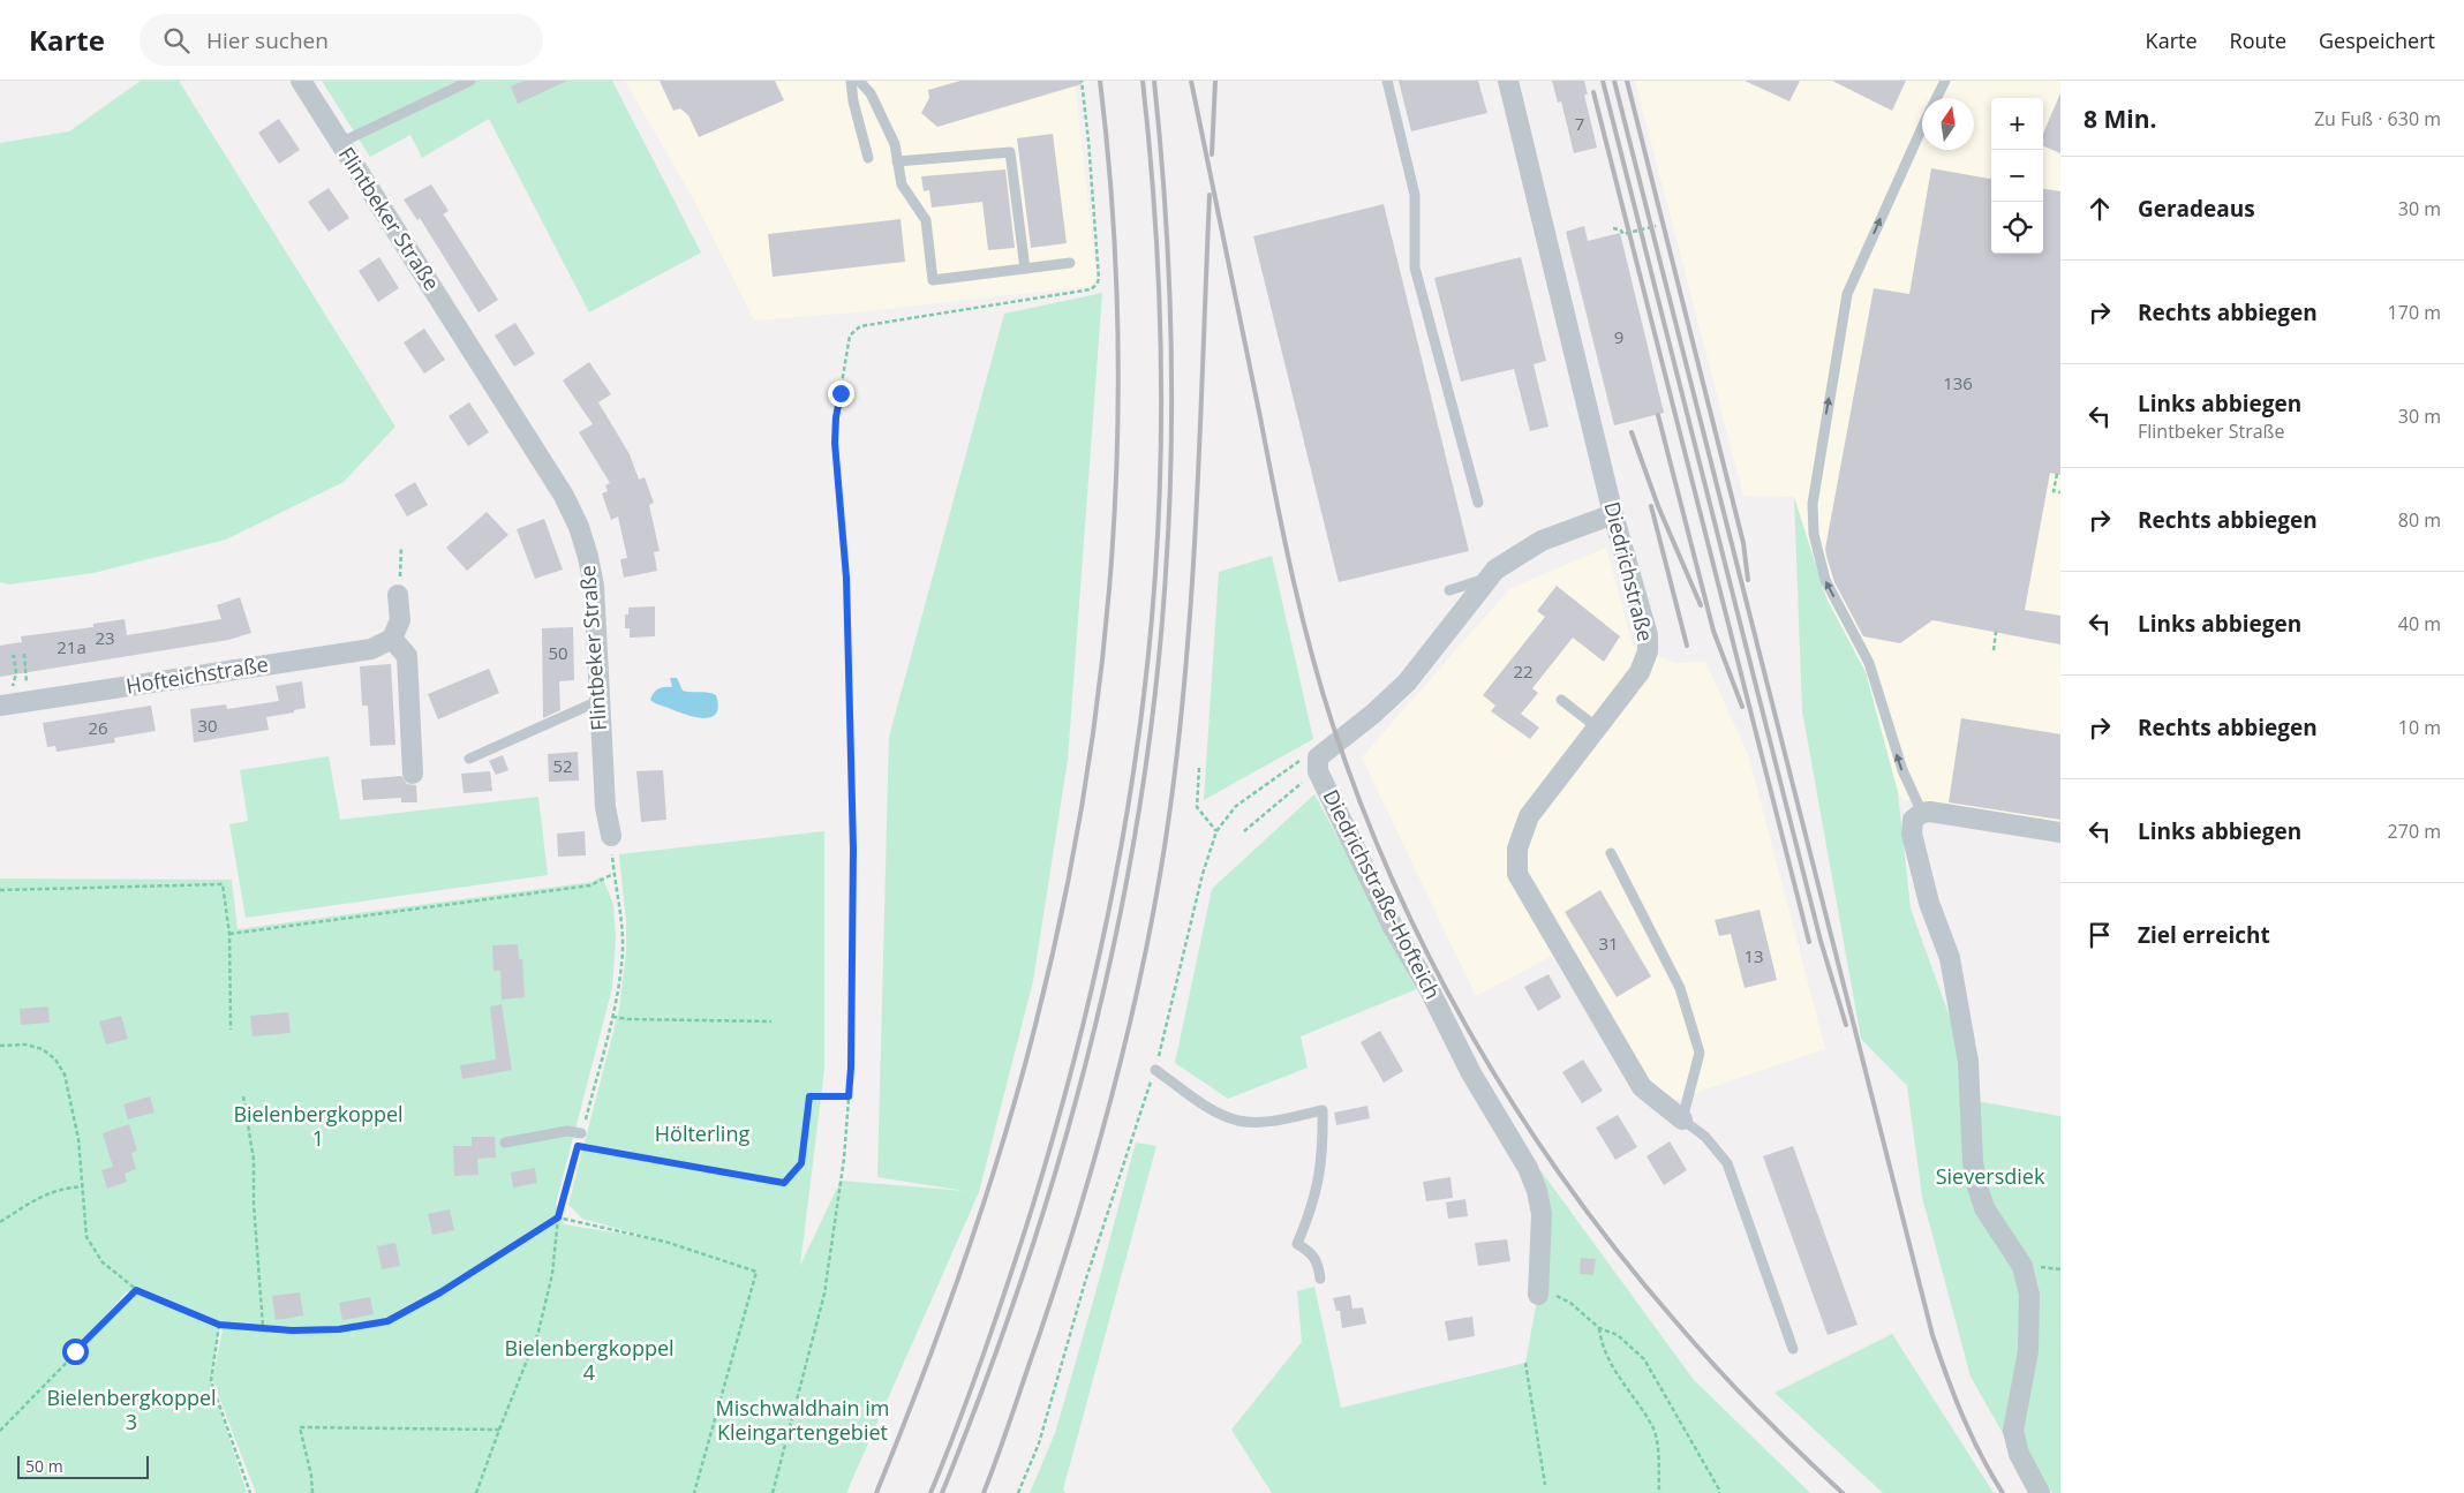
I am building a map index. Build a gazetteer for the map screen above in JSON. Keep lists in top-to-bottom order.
{
  "streets": {
    "street": [
      "Flintbeker Straße",
      "Diedrichstraße",
      "Hofteichstraße",
      "Diedrichstraße-Hofteich"
    ]
  },
  "parks": [
    "Bielenbergkoppel 1",
    "Hölterling",
    "Sieversdiek",
    "Bielenbergkoppel 4",
    "Bielenbergkoppel 3",
    "Mischwaldhain im Kleingartengebiet"
  ],
  "house_numbers": [
    "7",
    "9",
    "136",
    "23",
    "21a",
    "50",
    "22",
    "30",
    "26",
    "52",
    "31",
    "13"
  ],
  "scale_bar": "50 m",
  "north": "top",
  "page": {
    "header": "Karte",
    "search": "Hier suchen",
    "nav": ["Karte", "Route", "Gespeichert"],
    "heading": ["8 Min.", "Zu Fuß · 630 m"],
    "map_buttons": ["+", "−"],
    "list": [
      ["Geradeaus", "30 m"],
      ["Rechts abbiegen", "170 m"],
      ["Links abbiegen", "Flintbeker Straße", "30 m"],
      ["Rechts abbiegen", "80 m"],
      ["Links abbiegen", "40 m"],
      ["Rechts abbiegen", "10 m"],
      ["Links abbiegen", "270 m"],
      "Ziel erreicht"
    ],
    "scale": "50 m"
  }
}
